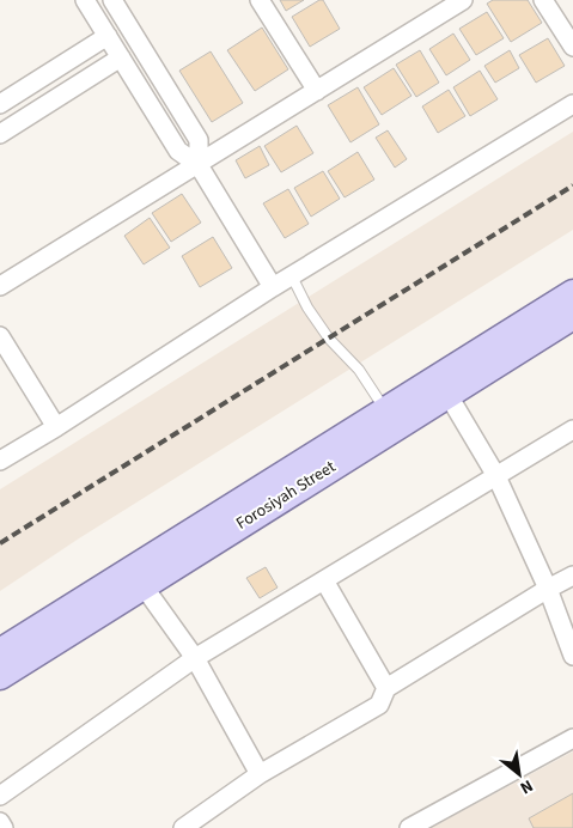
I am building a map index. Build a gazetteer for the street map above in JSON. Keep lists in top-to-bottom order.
{
  "streets": {
    "main road": ["Forosiyah Street"]
  },
  "north": "bottom right"
}
